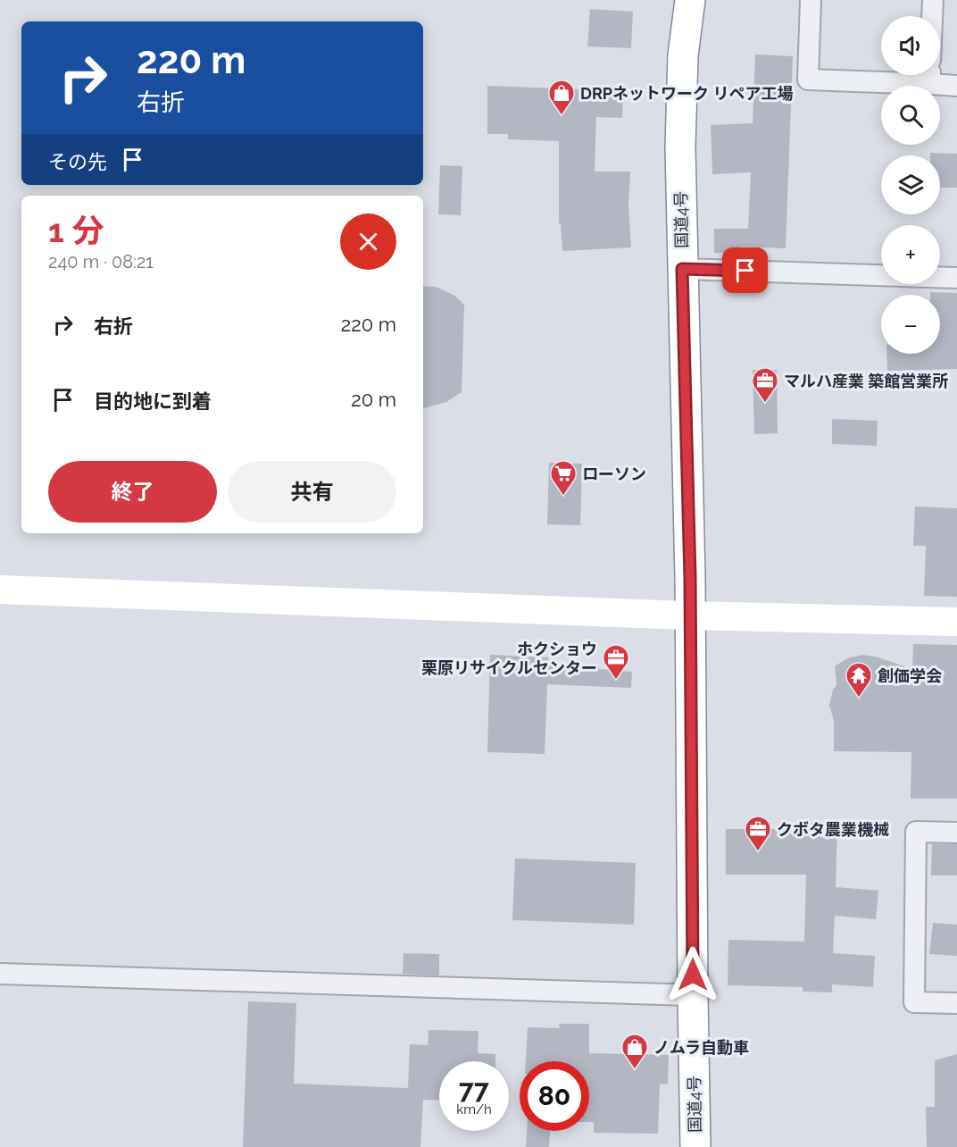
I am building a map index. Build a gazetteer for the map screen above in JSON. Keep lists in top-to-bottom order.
{
  "streets": {
    "highway": ["国道4号"]
  },
  "places": {
    "shop": ["DRPネットワーク リペア工場", "ノムラ自動車"],
    "office": ["マルハ産業 築館営業所", "ホクショウ 栗原リサイクルセンター", "クボタ農業機械"],
    "supermarket": ["ローソン"],
    "temple": ["創価学会"]
  },
  "page": {
    "map_buttons": ["+", "−"],
    "turn": ["220 m", "右折"],
    "then": "その先",
    "heading": ["1 分", "240 m · 08:21"],
    "list": [
      {
        "name": "右折",
        "value": "220 m"
      },
      {
        "name": "目的地に到着",
        "value": "20 m"
      }
    ],
    "buttons": ["終了", "共有"],
    "speed": "77 km/h",
    "limit": "80"
  }
}
